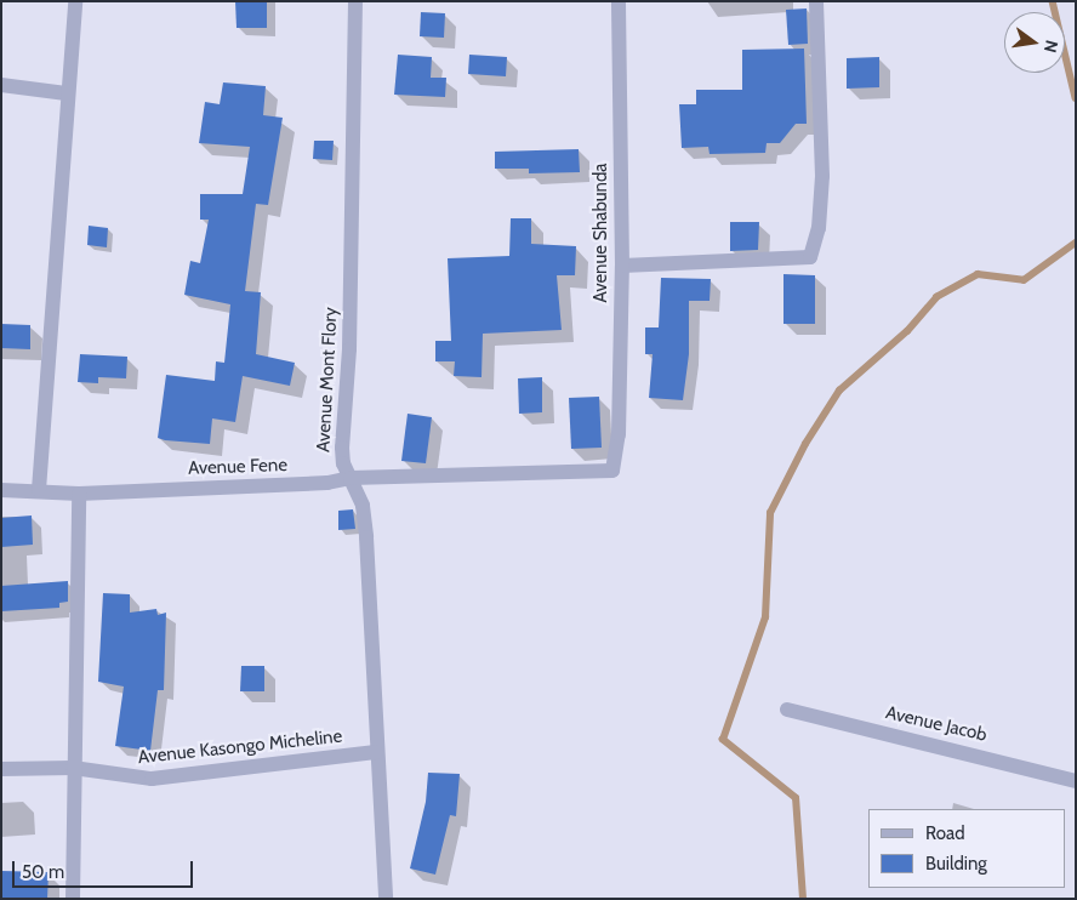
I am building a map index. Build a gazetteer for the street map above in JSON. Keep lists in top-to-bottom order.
{
  "streets": {
    "street": [
      "Avenue Shabunda",
      "Avenue Mont Flory",
      "Avenue Fene",
      "Avenue Jacob",
      "Avenue Kasongo Micheline"
    ]
  },
  "crossings": [
    ["Avenue Shabunda", "Avenue Fene"],
    ["Avenue Mont Flory", "Avenue Fene"],
    ["Avenue Mont Flory", "Avenue Kasongo Micheline"]
  ],
  "legend": ["Road", "Building"],
  "scale_bar": "50 m",
  "north": "right"
}
